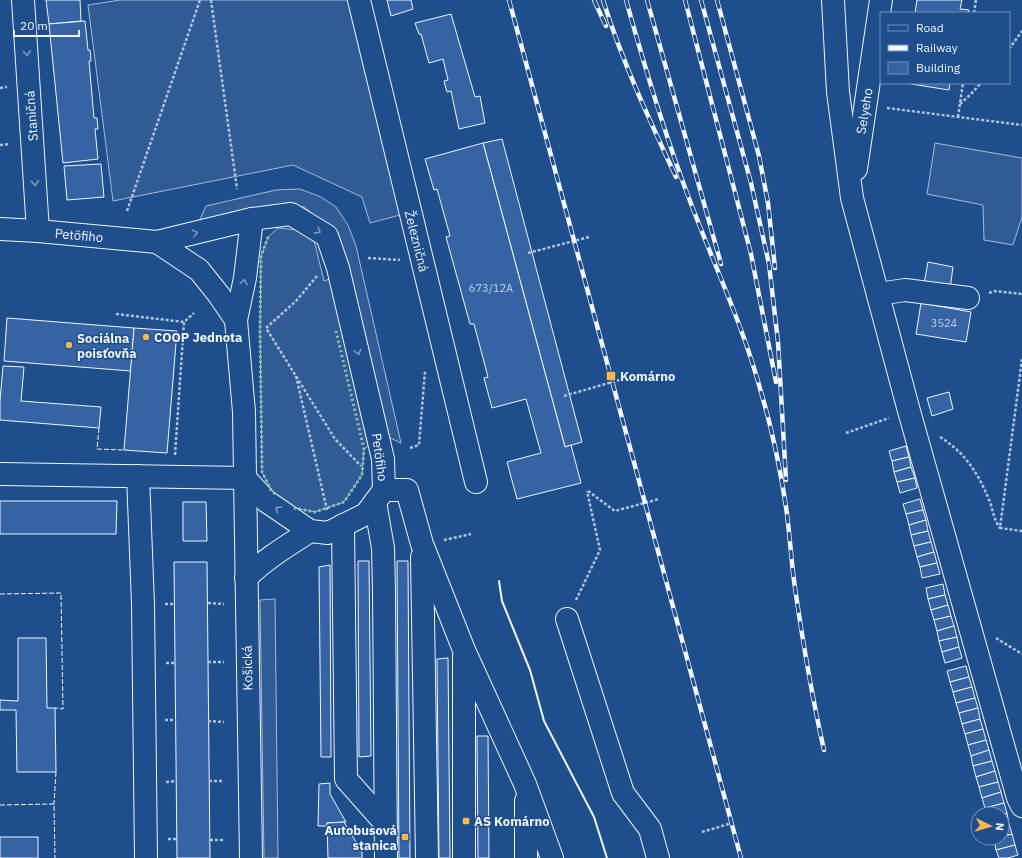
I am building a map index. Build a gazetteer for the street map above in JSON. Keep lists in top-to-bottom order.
{
  "streets": {
    "street": [
      "Selyeho",
      "Staničná",
      "Petöfiho",
      "Železničná",
      "Košická"
    ]
  },
  "crossings": [
    ["Staničná", "Petöfiho"],
    ["Petöfiho", "Košická"]
  ],
  "one_way": ["Staničná"],
  "places": {
    "other": ["COOP Jednota", "Sociálna poisťovňa"],
    "transit": ["Komárno", "AS Komárno", "Autobusová stanica"]
  },
  "house_numbers": ["673/12A", "3524"],
  "legend": ["Road", "Railway", "Building"],
  "scale_bar": "20 m",
  "north": "right"
}
